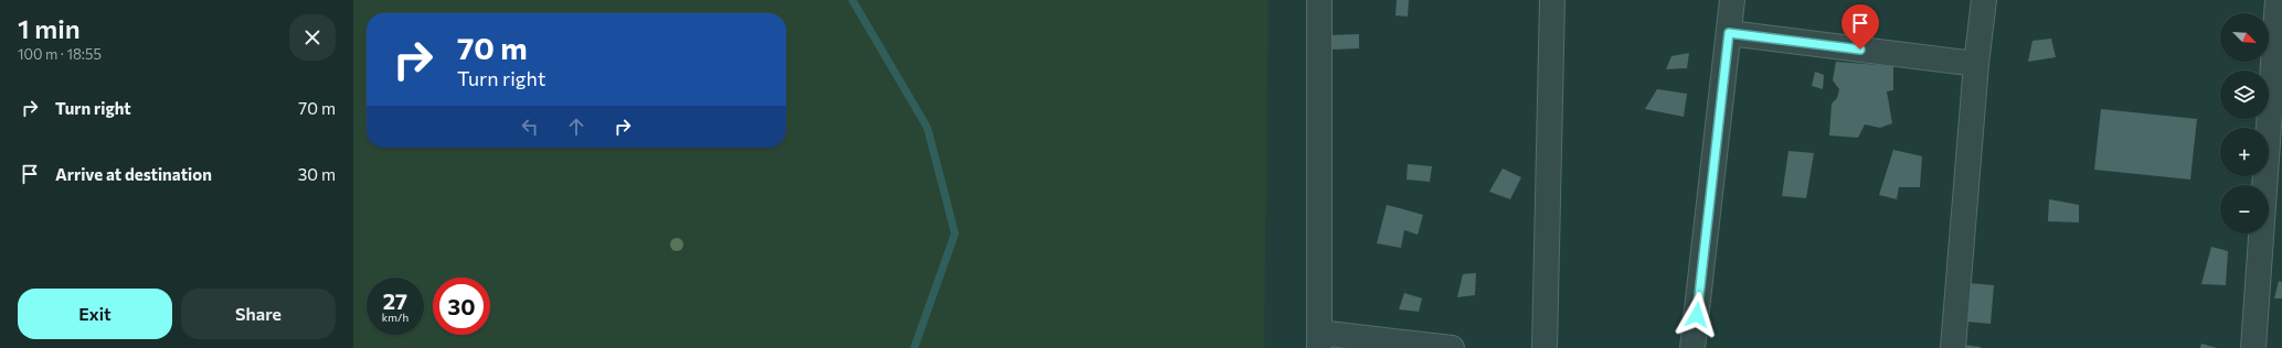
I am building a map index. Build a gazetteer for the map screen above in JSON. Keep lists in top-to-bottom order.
{
  "north": "bottom right",
  "page": {
    "heading": ["1 min", "100 m · 18:55"],
    "map_buttons": ["+", "−"],
    "turn": ["70 m", "Turn right"],
    "list": [
      {
        "name": "Turn right",
        "value": "70 m"
      },
      {
        "name": "Arrive at destination",
        "value": "30 m"
      }
    ],
    "speed": "27 km/h",
    "limit": "30",
    "buttons": ["Exit", "Share"]
  }
}
